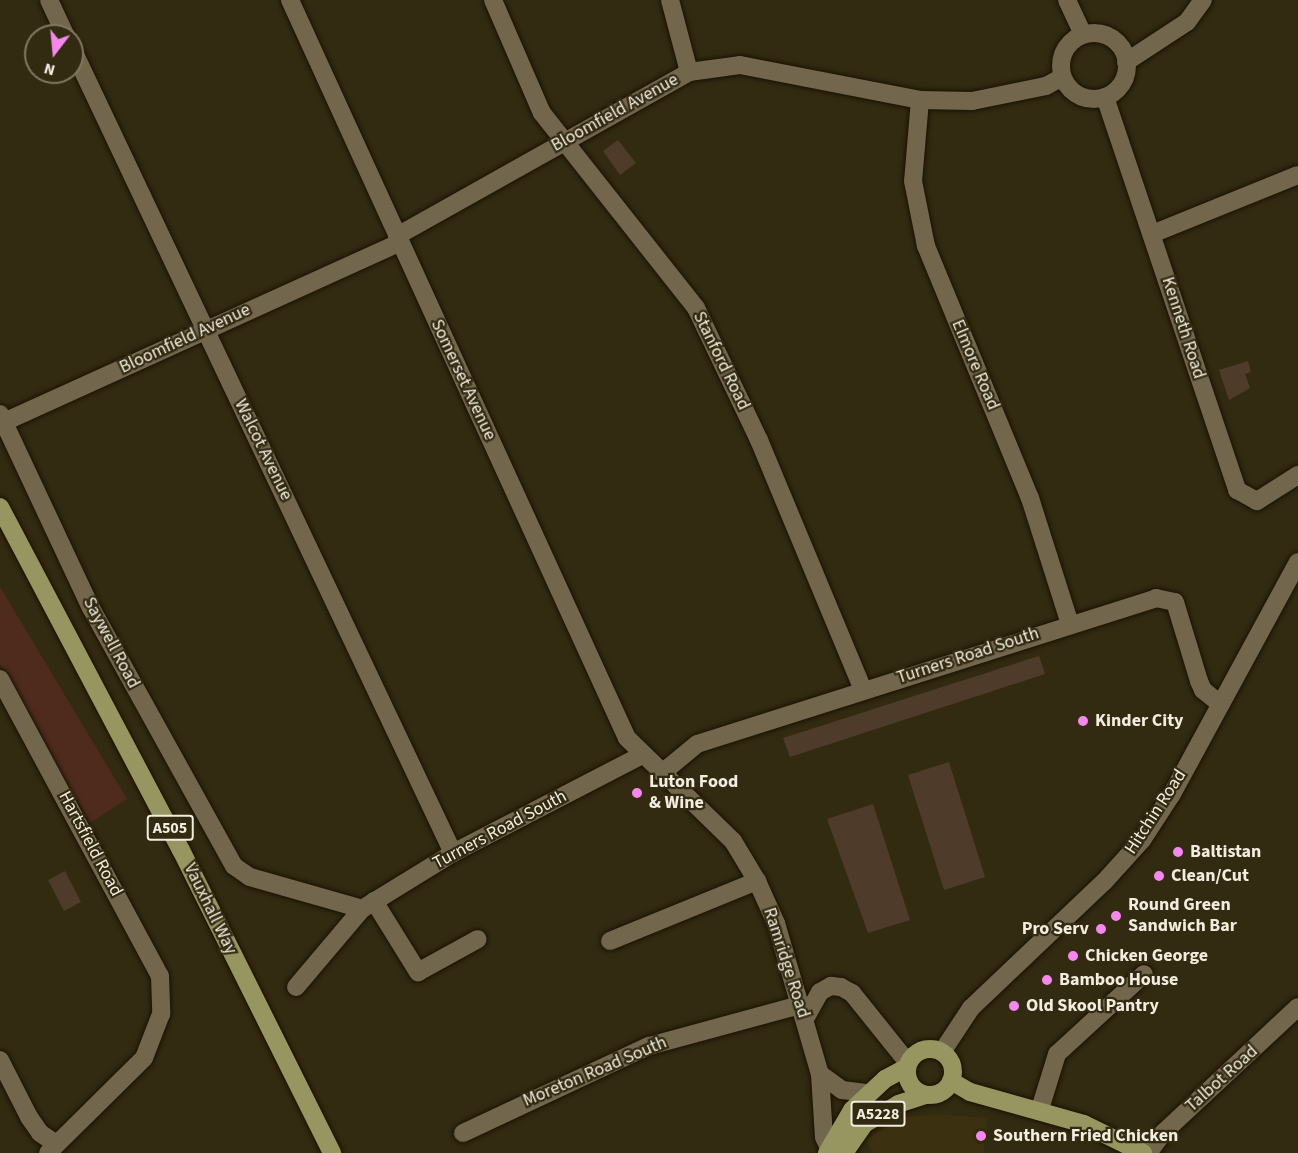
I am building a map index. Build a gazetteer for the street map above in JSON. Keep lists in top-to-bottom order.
{
  "streets": {
    "main road": ["A505", "Vauxhall Way", "A5228"],
    "street": [
      "Bloomfield Avenue",
      "Kenneth Road",
      "Stanford Road",
      "Elmore Road",
      "Somerset Avenue",
      "Walcot Avenue",
      "Saywell Road",
      "Turners Road South",
      "Hitchin Road",
      "Hartsfield Road",
      "Ramridge Road",
      "Moreton Road South",
      "Talbot Road"
    ]
  },
  "crossings": [
    ["Bloomfield Avenue", "Kenneth Road"],
    ["Bloomfield Avenue", "Stanford Road"],
    ["Bloomfield Avenue", "Elmore Road"],
    ["Bloomfield Avenue", "Somerset Avenue"],
    ["Bloomfield Avenue", "Walcot Avenue"],
    ["Bloomfield Avenue", "Saywell Road"],
    ["Stanford Road", "Turners Road South"],
    ["Elmore Road", "Turners Road South"],
    ["Somerset Avenue", "Turners Road South"],
    ["Somerset Avenue", "Ramridge Road"],
    ["Walcot Avenue", "Turners Road South"],
    ["Saywell Road", "Turners Road South"],
    ["Turners Road South", "Hitchin Road"],
    ["Turners Road South", "Ramridge Road"],
    ["Hitchin Road", "A5228"],
    ["Ramridge Road", "Moreton Road South"],
    ["Ramridge Road", "A5228"]
  ],
  "places": [
    "Kinder City",
    "Luton Food & Wine",
    "Baltistan",
    "Clean/Cut",
    "Round Green Sandwich Bar",
    "Pro Serv",
    "Chicken George",
    "Bamboo House",
    "Old Skool Pantry",
    "Southern Fried Chicken"
  ],
  "north": "bottom"
}
